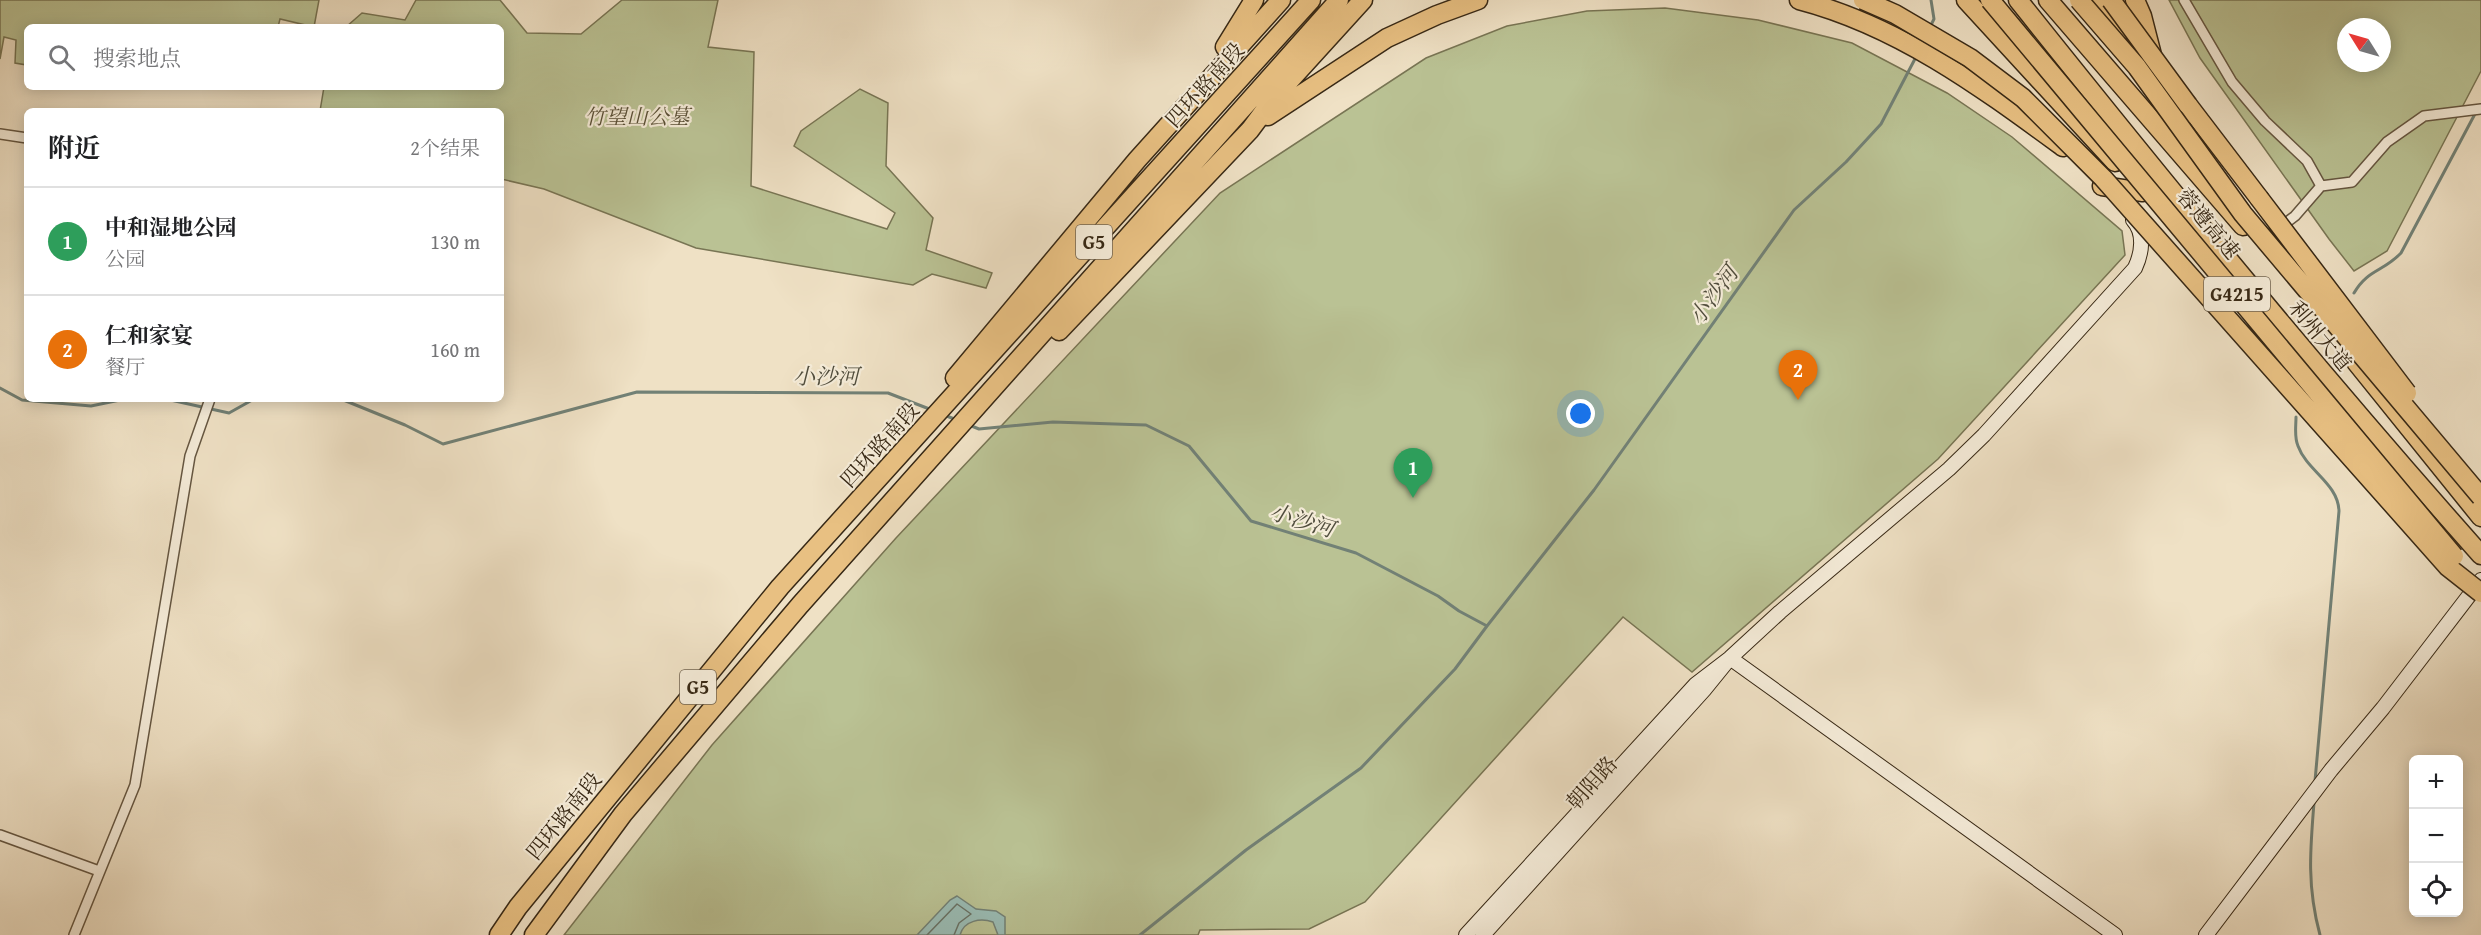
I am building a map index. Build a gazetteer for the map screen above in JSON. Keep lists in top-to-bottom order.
{
  "streets": {
    "highway": [
      "四环路南段",
      "蓉遵高速",
      "G5",
      "G4215",
      "利州大道"
    ],
    "main road": ["朝阳路"]
  },
  "crossings": [
    ["四环路南段", "G5"]
  ],
  "water": ["小沙河"],
  "parks": ["竹望山公墓"],
  "north": "top left",
  "page": {
    "search": "搜索地点",
    "heading": ["附近", "2个结果"],
    "list": [
      {
        "mark": "1",
        "name": "中和湿地公园",
        "note": "公园",
        "value": "130 m"
      },
      {
        "mark": "2",
        "name": "仁和家宴",
        "note": "餐厅",
        "value": "160 m"
      }
    ],
    "pins": ["2", "1"],
    "map_buttons": ["+", "−"]
  }
}
